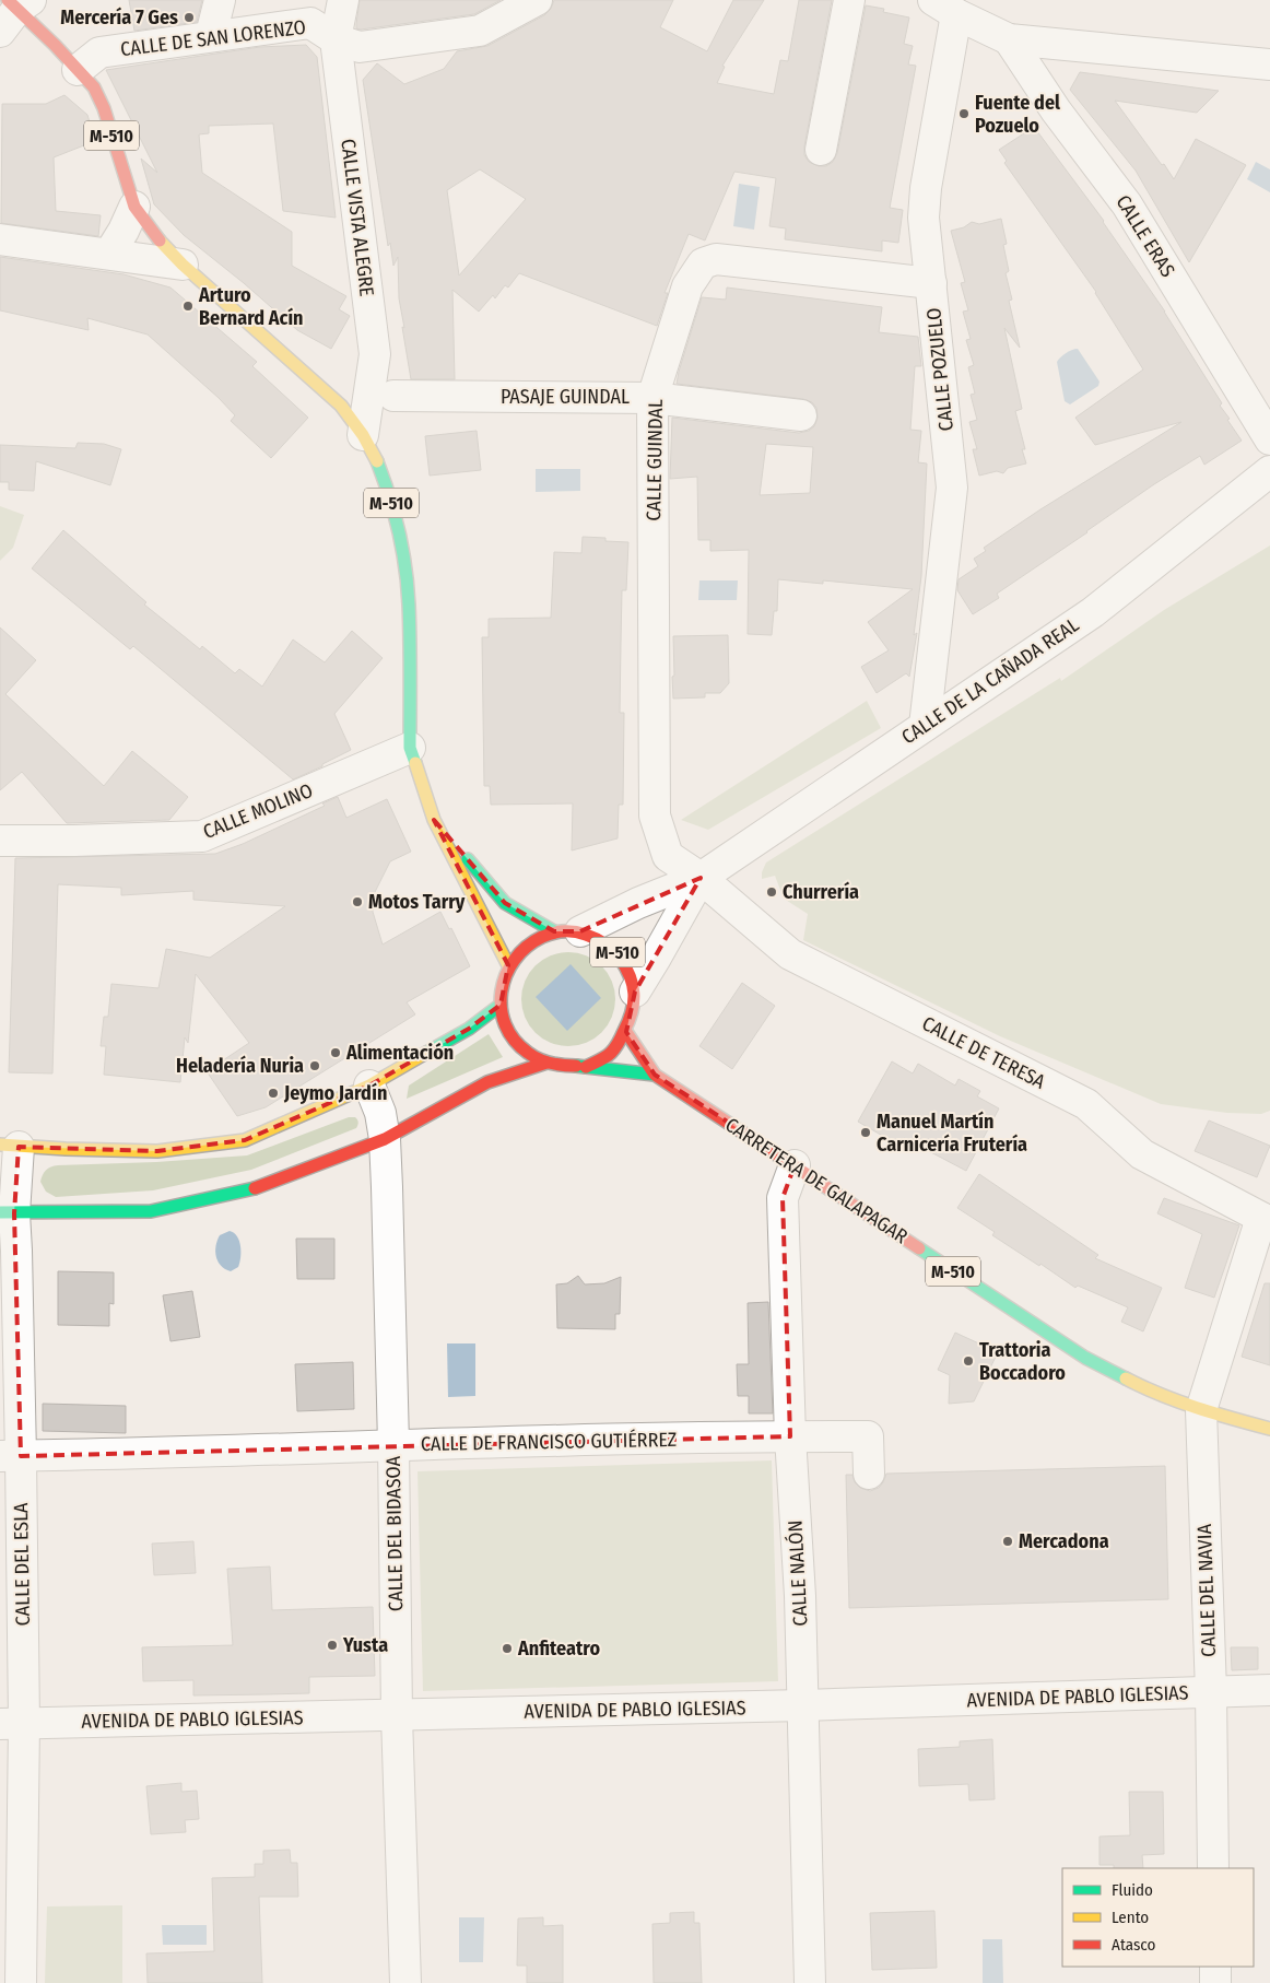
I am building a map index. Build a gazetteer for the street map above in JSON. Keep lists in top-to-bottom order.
{
  "streets": {
    "main road": ["M-510", "CARRETERA DE GALAPAGAR"],
    "street": [
      "CALLE DE SAN LORENZO",
      "CALLE VISTA ALEGRE",
      "CALLE ERAS",
      "CALLE POZUELO",
      "PASAJE GUINDAL",
      "CALLE GUINDAL",
      "CALLE DE LA CAÑADA REAL",
      "CALLE MOLINO",
      "CALLE DE TERESA",
      "CALLE DE FRANCISCO GUTIÉRREZ",
      "CALLE DEL BIDASOA",
      "CALLE DEL ESLA",
      "CALLE NALÓN",
      "CALLE DEL NAVIA",
      "AVENIDA DE PABLO IGLESIAS"
    ]
  },
  "crossings": [
    ["CALLE DE SAN LORENZO", "M-510"],
    ["CALLE DE SAN LORENZO", "CALLE VISTA ALEGRE"],
    ["M-510", "CALLE VISTA ALEGRE"],
    ["M-510", "CALLE DE LA CAÑADA REAL"],
    ["M-510", "CALLE MOLINO"],
    ["M-510", "CARRETERA DE GALAPAGAR"],
    ["CALLE POZUELO", "CALLE GUINDAL"],
    ["CALLE POZUELO", "CALLE DE LA CAÑADA REAL"],
    ["PASAJE GUINDAL", "CALLE GUINDAL"],
    ["CALLE GUINDAL", "CALLE DE LA CAÑADA REAL"],
    ["CALLE GUINDAL", "CALLE DE TERESA"],
    ["CALLE DE LA CAÑADA REAL", "CALLE DE TERESA"],
    ["CALLE DE TERESA", "CALLE DEL NAVIA"],
    ["CARRETERA DE GALAPAGAR", "CALLE NALÓN"],
    ["CARRETERA DE GALAPAGAR", "CALLE DEL NAVIA"],
    ["CALLE DE FRANCISCO GUTIÉRREZ", "CALLE DEL BIDASOA"],
    ["CALLE DE FRANCISCO GUTIÉRREZ", "CALLE DEL ESLA"],
    ["CALLE DE FRANCISCO GUTIÉRREZ", "CALLE NALÓN"],
    ["CALLE DEL BIDASOA", "AVENIDA DE PABLO IGLESIAS"],
    ["CALLE DEL ESLA", "AVENIDA DE PABLO IGLESIAS"],
    ["CALLE NALÓN", "AVENIDA DE PABLO IGLESIAS"],
    ["CALLE DEL NAVIA", "AVENIDA DE PABLO IGLESIAS"]
  ],
  "places": [
    "Mercería 7 Ges",
    "Fuente del Pozuelo",
    "Arturo Bernard Acín",
    "Churrería",
    "Motos Tarry",
    "Alimentación",
    "Heladería Nuria",
    "Jeymo Jardín",
    "Manuel Martín Carnicería Frutería",
    "Trattoria Boccadoro",
    "Mercadona",
    "Yusta",
    "Anfiteatro"
  ],
  "legend": ["Fluido", "Lento", "Atasco"]
}
